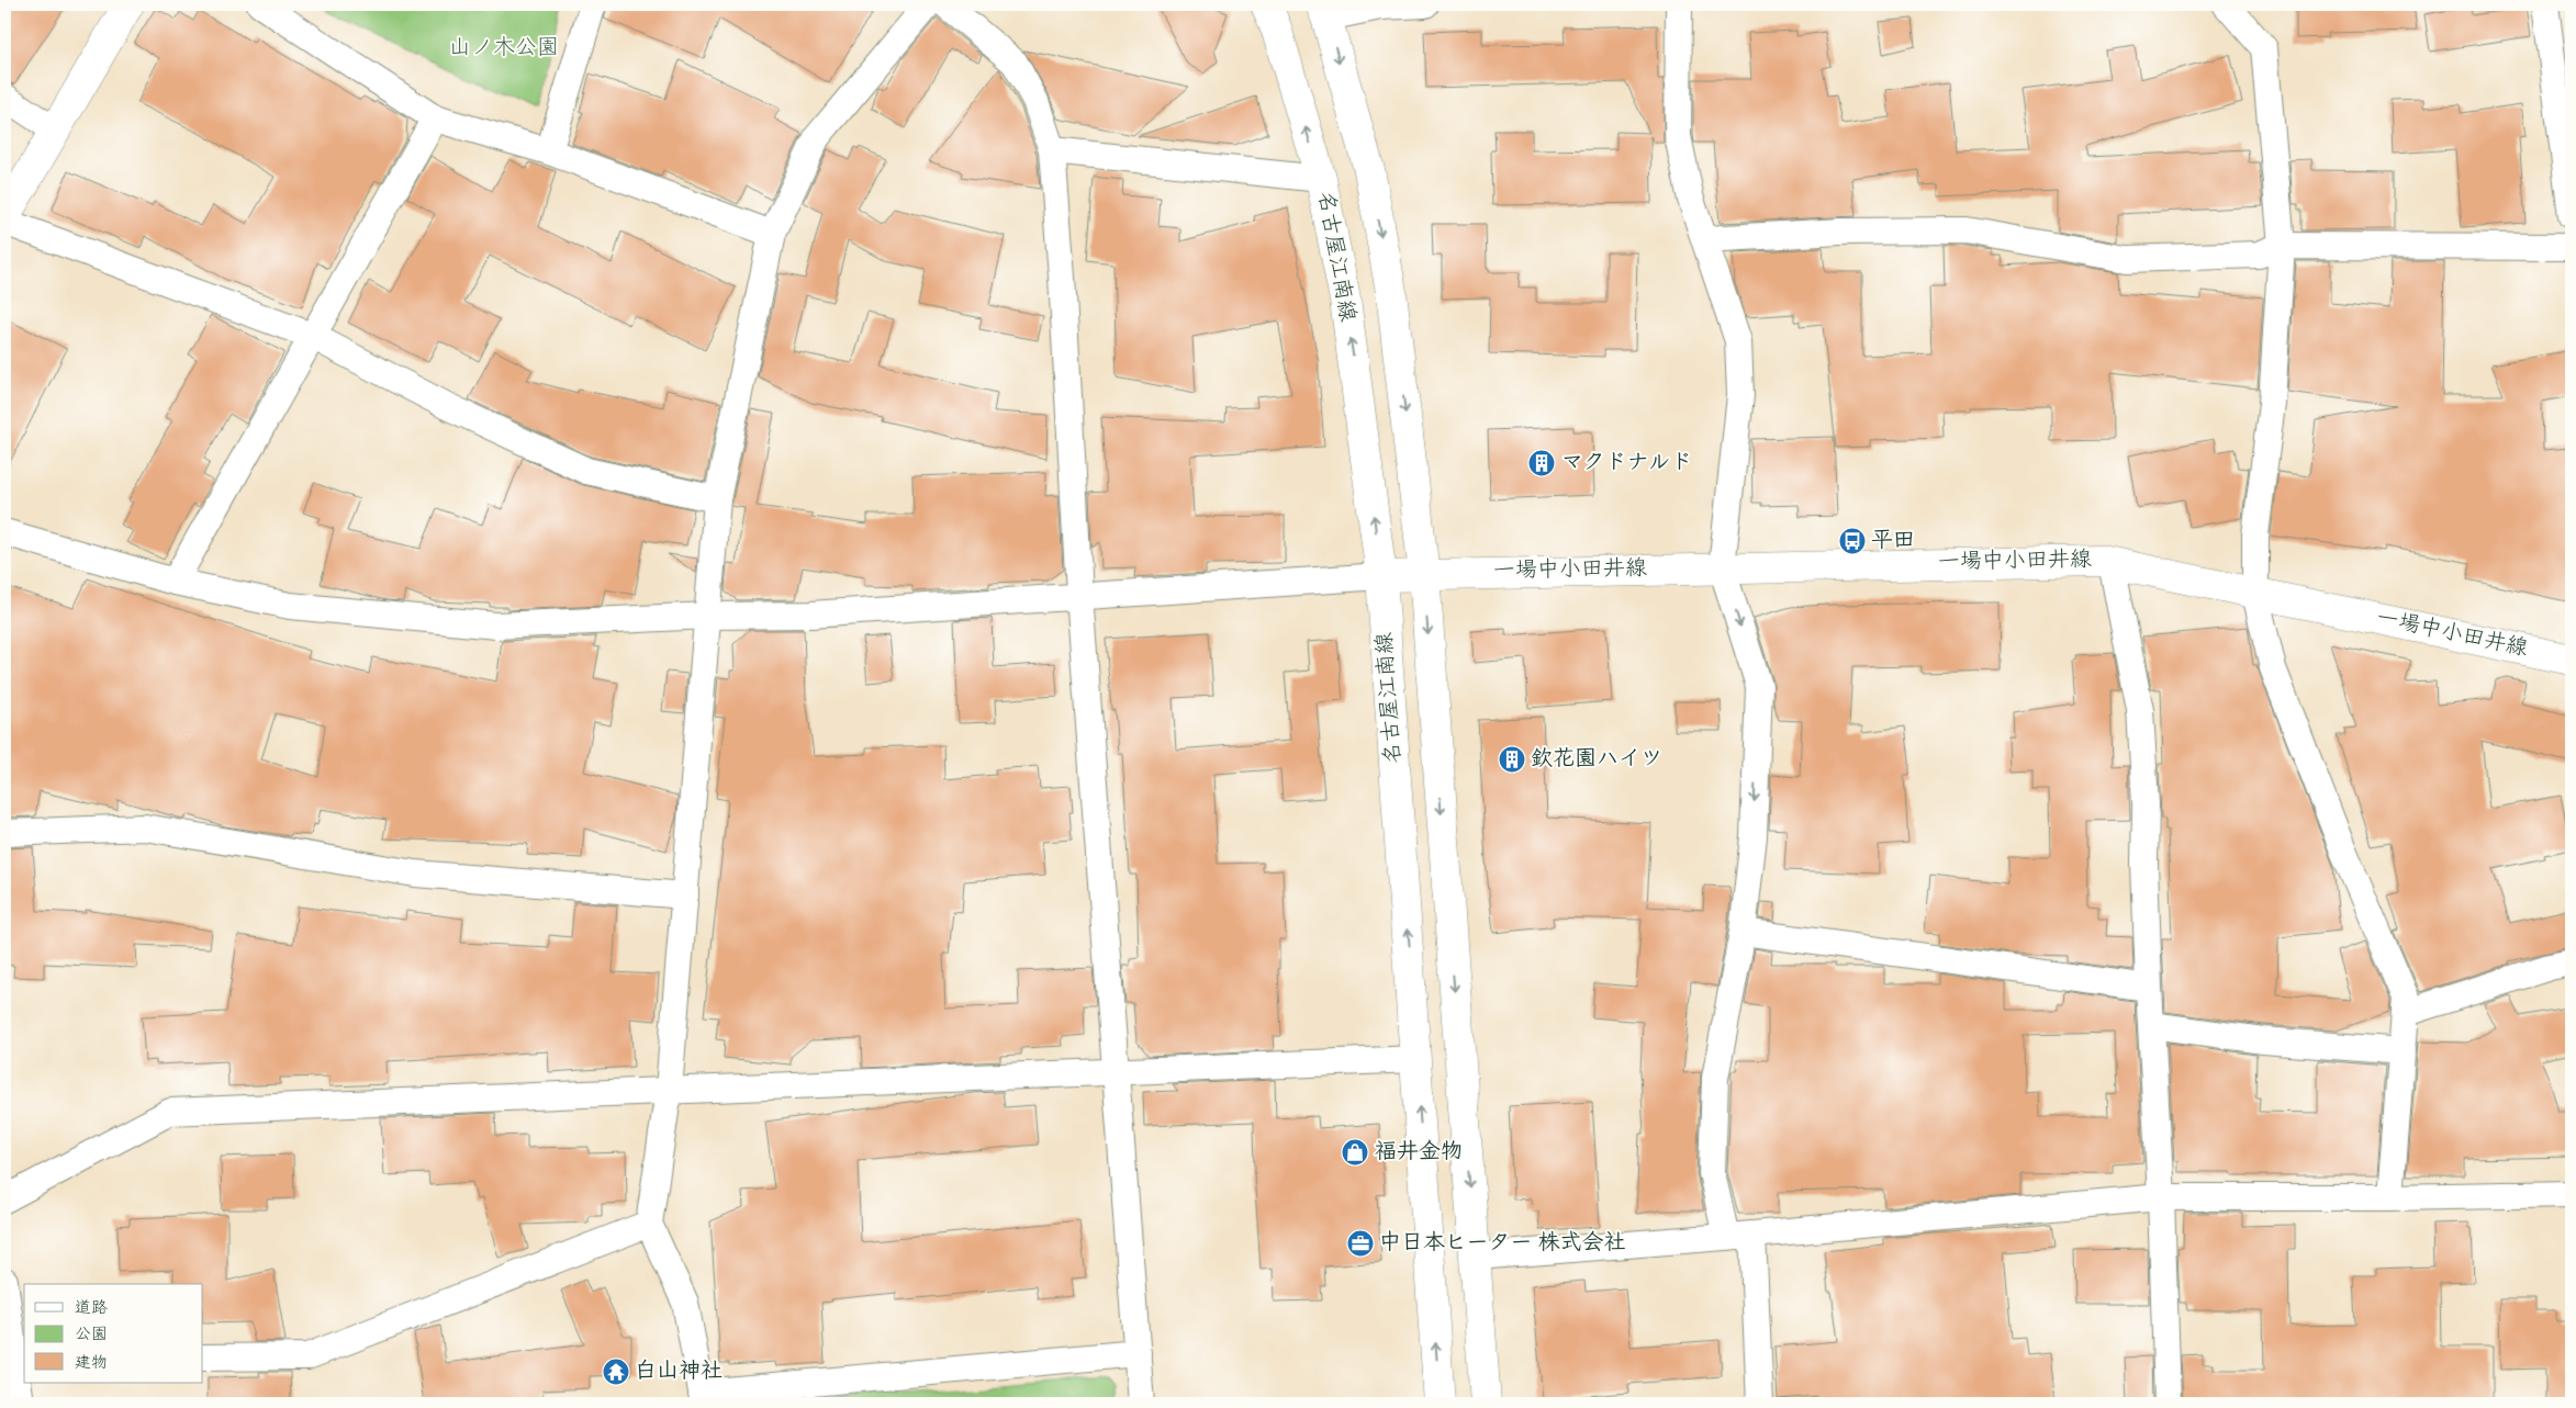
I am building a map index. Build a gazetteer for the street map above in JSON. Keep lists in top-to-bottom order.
{
  "streets": {
    "main road": ["名古屋江南線", "一場中小田井線"]
  },
  "crossings": [
    ["名古屋江南線", "一場中小田井線"]
  ],
  "parks": ["山ノ木公園"],
  "places": {
    "building": ["マクドナルド", "欽花園ハイツ"],
    "bus stop": ["平田"],
    "shop": ["福井金物"],
    "office": ["中日本ヒーター 株式会社"],
    "temple": ["白山神社"]
  },
  "legend": ["道路", "公園", "建物"]
}
